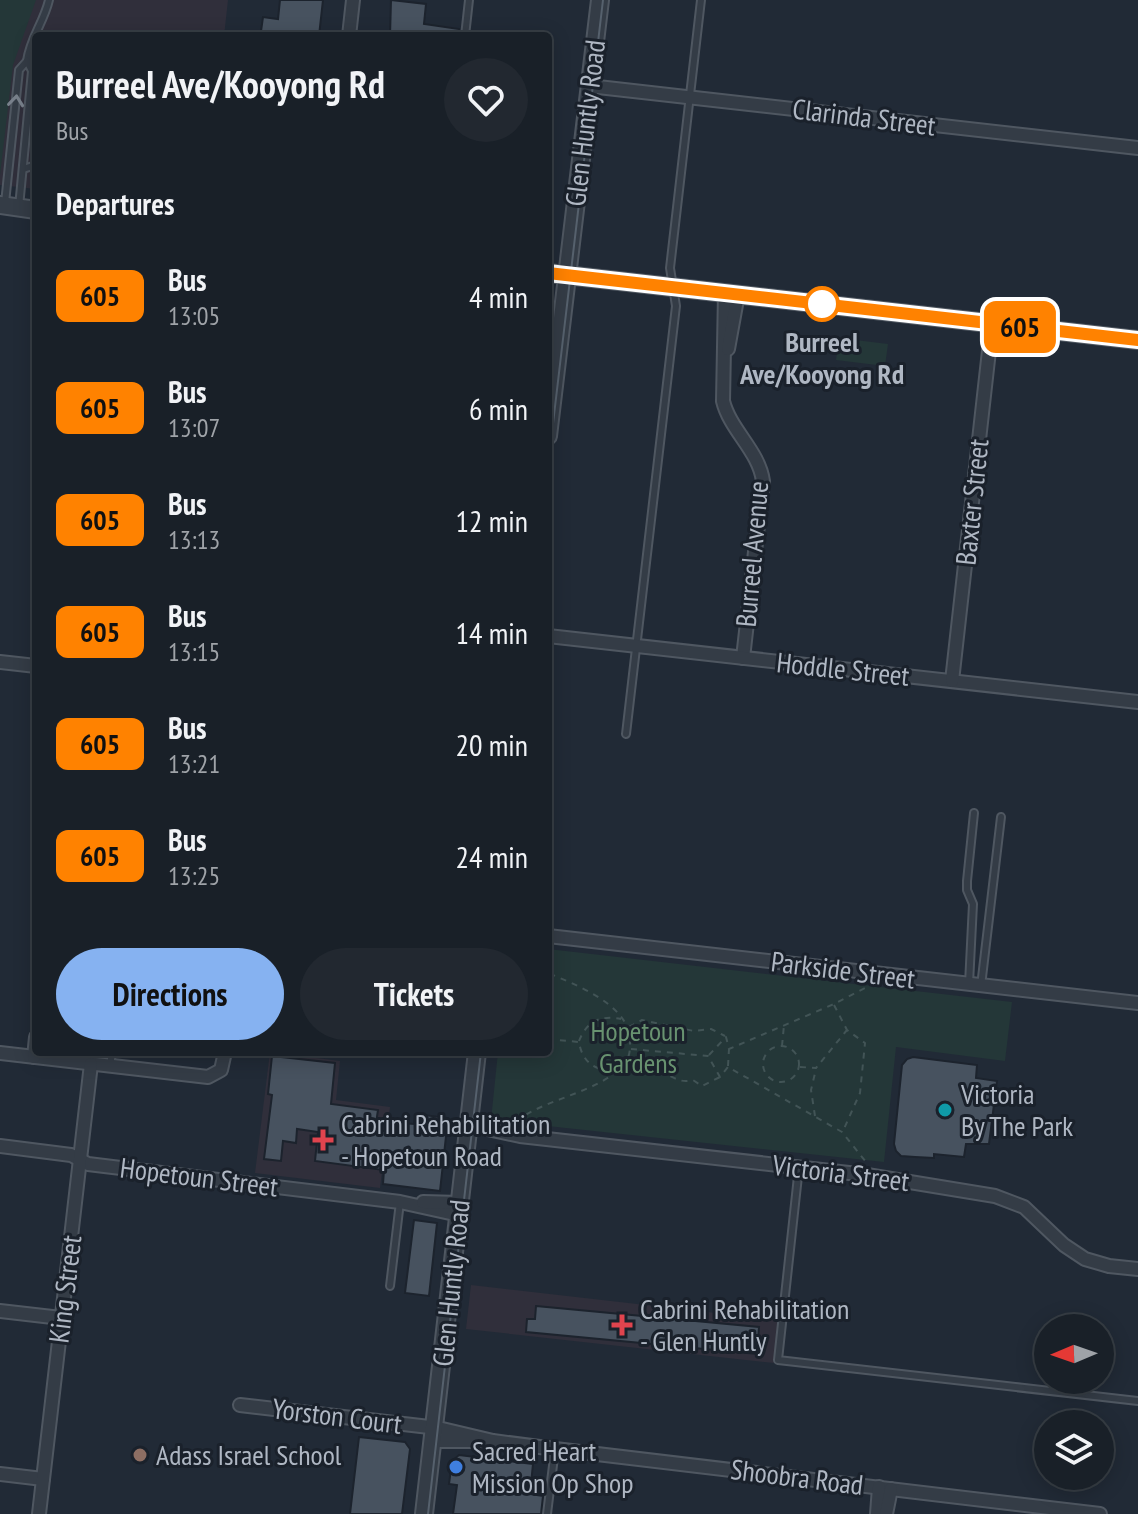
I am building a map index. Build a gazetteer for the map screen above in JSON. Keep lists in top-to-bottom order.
{
  "streets": {
    "street": [
      "Clarinda Street",
      "Glen Huntly Road",
      "Baxter Street",
      "Burreel Avenue",
      "Hoddle Street",
      "Parkside Street",
      "Victoria Street",
      "Hopetoun Street",
      "King Street",
      "Yorston Court",
      "Shoobra Road"
    ]
  },
  "crossings": [
    ["Clarinda Street", "Glen Huntly Road"],
    ["Glen Huntly Road", "Victoria Street"],
    ["Glen Huntly Road", "Hopetoun Street"],
    ["Glen Huntly Road", "Yorston Court"],
    ["Glen Huntly Road", "Shoobra Road"],
    ["Baxter Street", "Hoddle Street"],
    ["Burreel Avenue", "Hoddle Street"],
    ["Hopetoun Street", "King Street"],
    ["Yorston Court", "Shoobra Road"]
  ],
  "parks": ["Hopetoun Gardens"],
  "places": {
    "other": [
      "Burreel Ave/Kooyong Rd",
      "Victoria By The Park",
      "Adass Israel School",
      "Sacred Heart Mission Op Shop"
    ],
    "health": ["Cabrini Rehabilitation - Hopetoun Road", "Cabrini Rehabilitation - Glen Huntly"]
  },
  "lines": ["bus line 605"],
  "north": "left",
  "page": {
    "on_map": "605",
    "heading": [
      ["Burreel Ave/Kooyong Rd", "Bus"],
      "Departures"
    ],
    "list": [
      {
        "mark": "605",
        "name": "Bus",
        "note": "13:05",
        "value": "4 min"
      },
      {
        "mark": "605",
        "name": "Bus",
        "note": "13:07",
        "value": "6 min"
      },
      {
        "mark": "605",
        "name": "Bus",
        "note": "13:13",
        "value": "12 min"
      },
      {
        "mark": "605",
        "name": "Bus",
        "note": "13:15",
        "value": "14 min"
      },
      {
        "mark": "605",
        "name": "Bus",
        "note": "13:21",
        "value": "20 min"
      },
      {
        "mark": "605",
        "name": "Bus",
        "note": "13:25",
        "value": "24 min"
      }
    ],
    "buttons": ["Directions", "Tickets"]
  }
}
